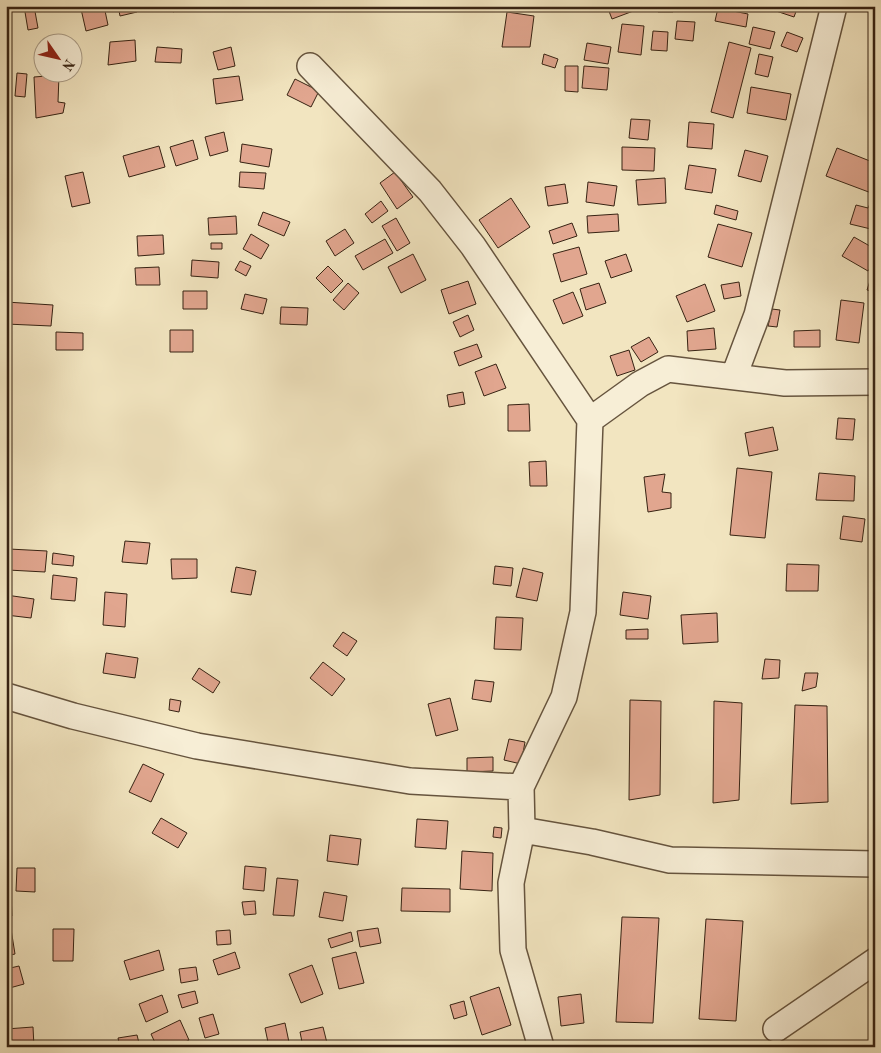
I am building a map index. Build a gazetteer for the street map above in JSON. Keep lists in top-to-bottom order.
{
  "north": "bottom right"
}
